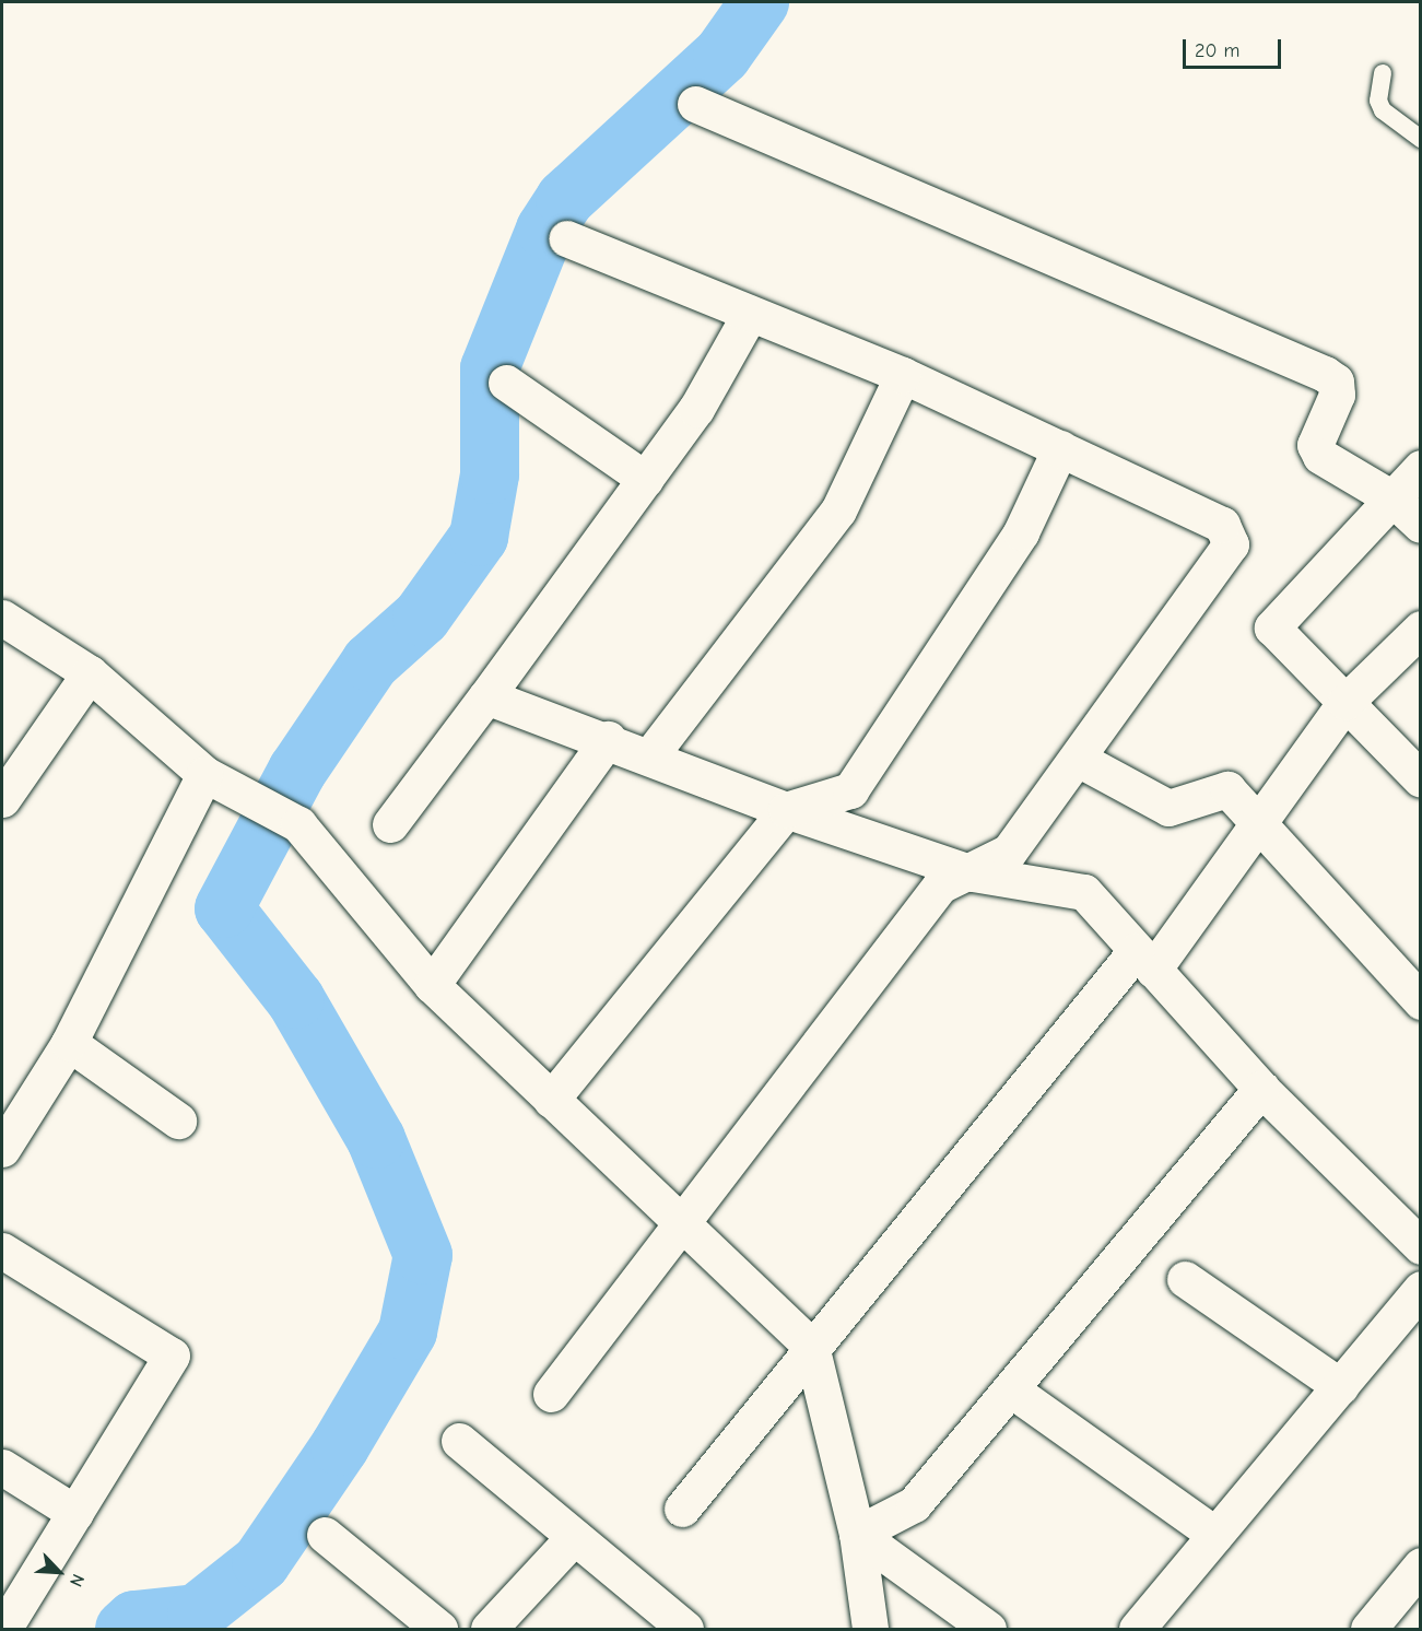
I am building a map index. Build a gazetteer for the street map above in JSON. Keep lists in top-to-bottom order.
{
  "scale_bar": "20 m",
  "north": "bottom right"
}
